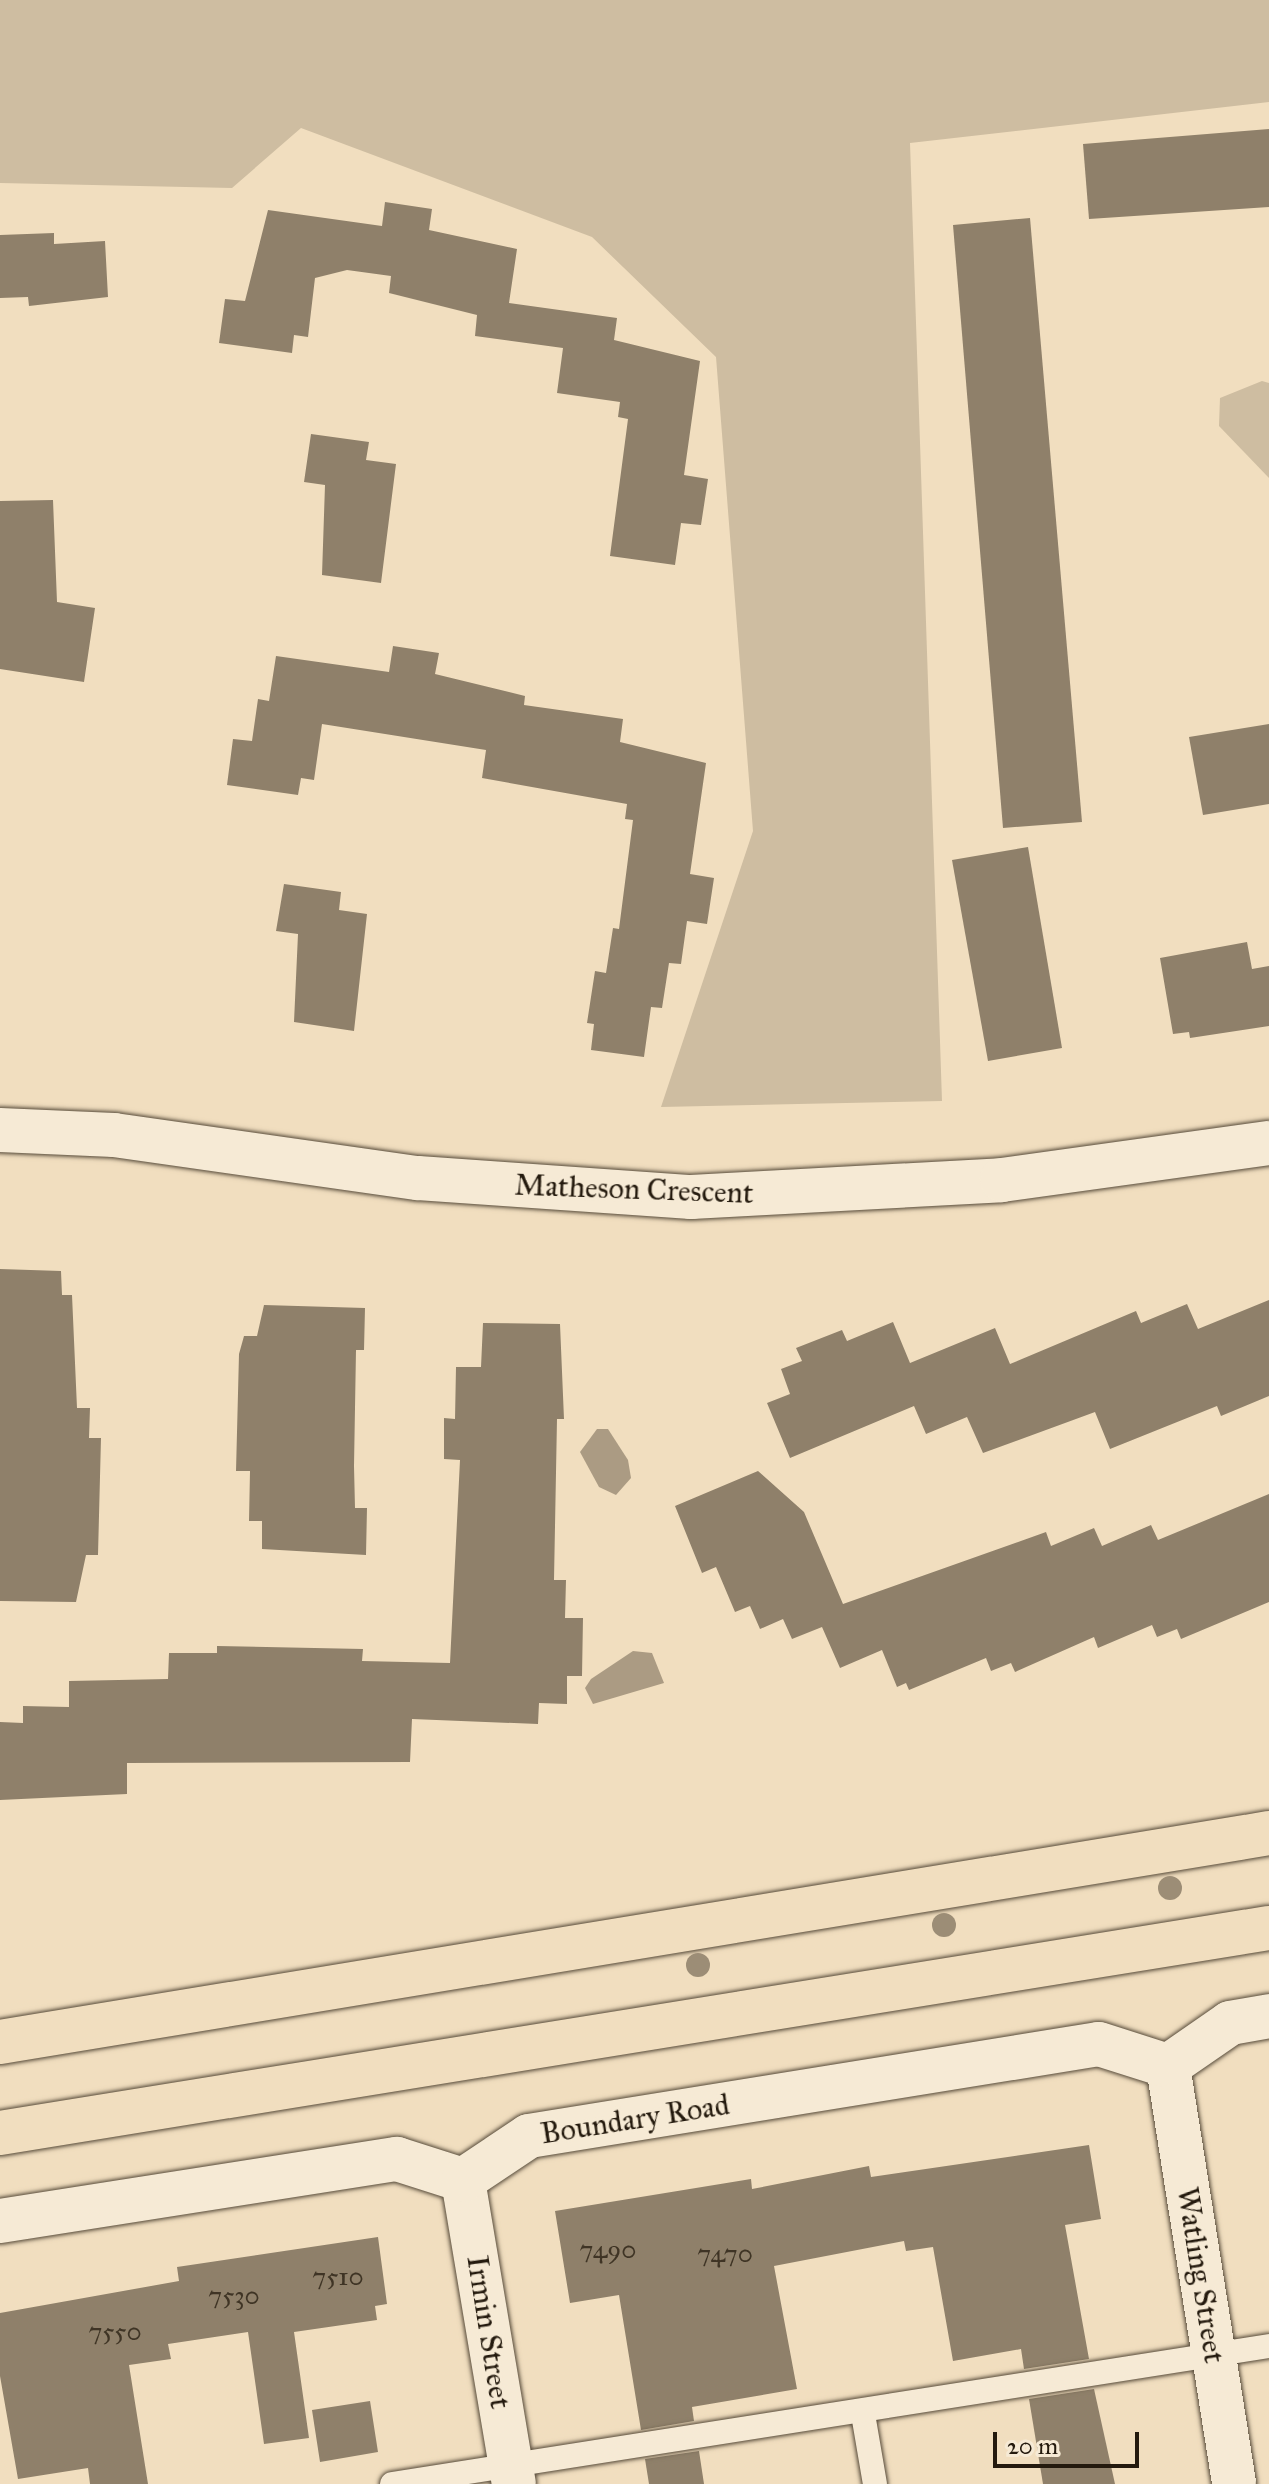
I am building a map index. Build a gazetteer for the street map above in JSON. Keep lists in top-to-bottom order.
{
  "streets": {
    "street": [
      "Matheson Crescent",
      "Boundary Road",
      "Watling Street",
      "Irmin Street"
    ]
  },
  "crossings": [
    ["Boundary Road", "Watling Street"],
    ["Boundary Road", "Irmin Street"]
  ],
  "house_numbers": [
    "7490",
    "7470",
    "7510",
    "7530",
    "7550"
  ],
  "scale_bar": "20 m"
}
